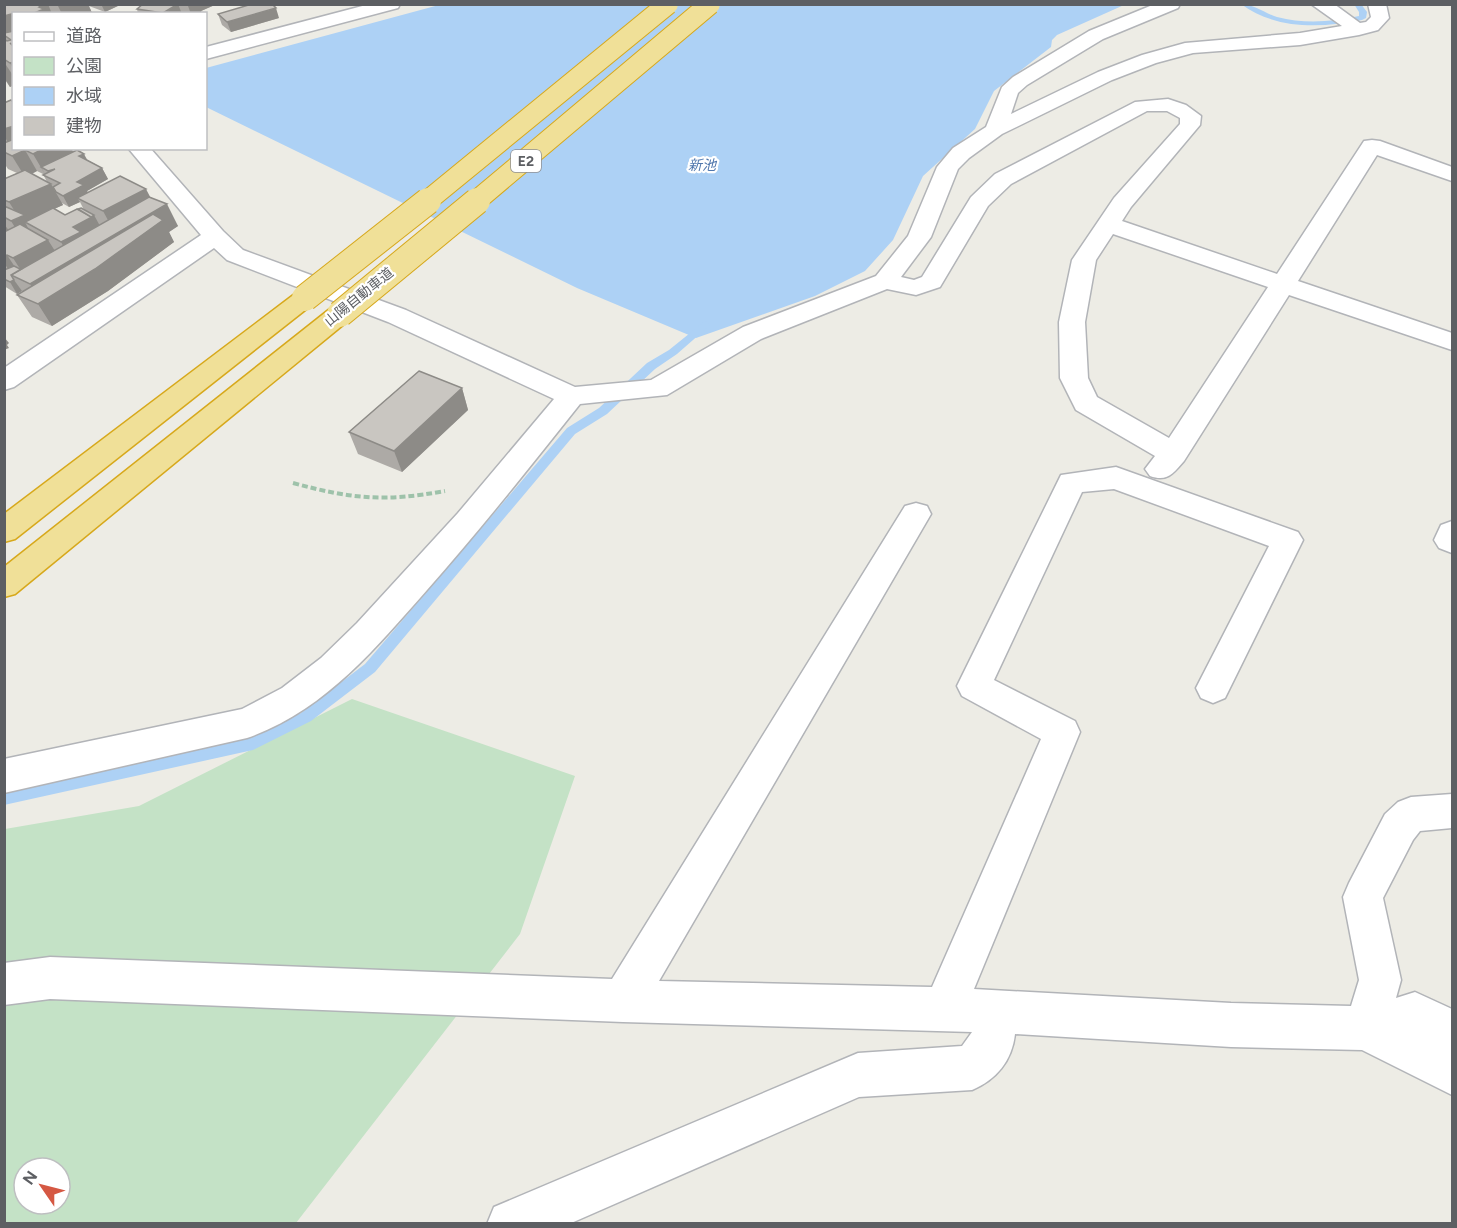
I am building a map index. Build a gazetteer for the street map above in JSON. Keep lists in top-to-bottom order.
{
  "streets": {
    "highway": ["E2", "山陽自動車道"]
  },
  "water": ["新池"],
  "legend": [
    "道路",
    "公園",
    "水域",
    "建物"
  ],
  "north": "top left"
}
